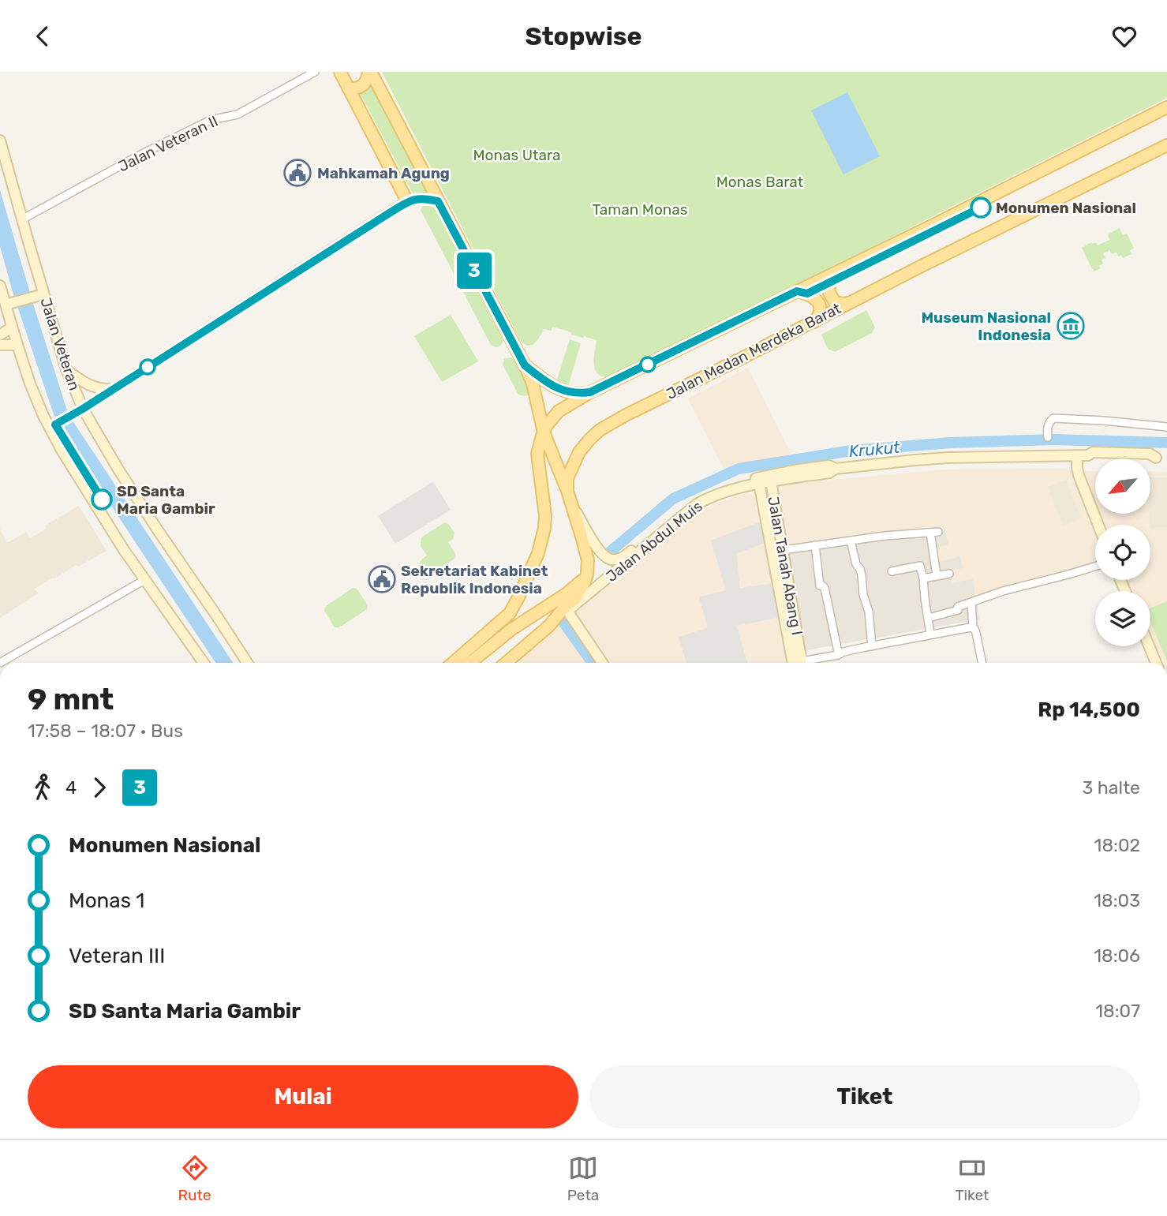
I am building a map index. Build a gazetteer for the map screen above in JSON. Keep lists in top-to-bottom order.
{
  "streets": {
    "main road": [
      "Jalan Veteran",
      "Jalan Medan Merdeka Barat",
      "Jalan Abdul Muis",
      "Jalan Tanah Abang I"
    ],
    "street": ["Jalan Veteran II"]
  },
  "crossings": [
    ["Jalan Veteran II", "Jalan Veteran"],
    ["Jalan Medan Merdeka Barat", "Jalan Abdul Muis"],
    ["Jalan Abdul Muis", "Jalan Tanah Abang I"]
  ],
  "water": ["Krukut"],
  "parks": ["Monas Utara", "Monas Barat", "Taman Monas"],
  "places": {
    "public building": ["Mahkamah Agung", "Sekretariat Kabinet Republik Indonesia"],
    "other": ["Monumen Nasional", "SD Santa Maria Gambir"],
    "museum": ["Museum Nasional Indonesia"]
  },
  "lines": ["bus line 3"],
  "north": "bottom left",
  "page": {
    "header": "Stopwise",
    "on_map": "3",
    "heading": ["9 mnt", "17:58 – 18:07 · Bus", "Rp 14,500"],
    "legs": ["4", "3", "3 halte"],
    "list": [
      {
        "name": "Monumen Nasional",
        "value": "18:02"
      },
      {
        "name": "Monas 1",
        "value": "18:03"
      },
      {
        "name": "Veteran III",
        "value": "18:06"
      },
      {
        "name": "SD Santa Maria Gambir",
        "value": "18:07"
      }
    ],
    "buttons": ["Mulai", "Tiket"],
    "tabs": ["Rute", "Peta", "Tiket"]
  }
}
